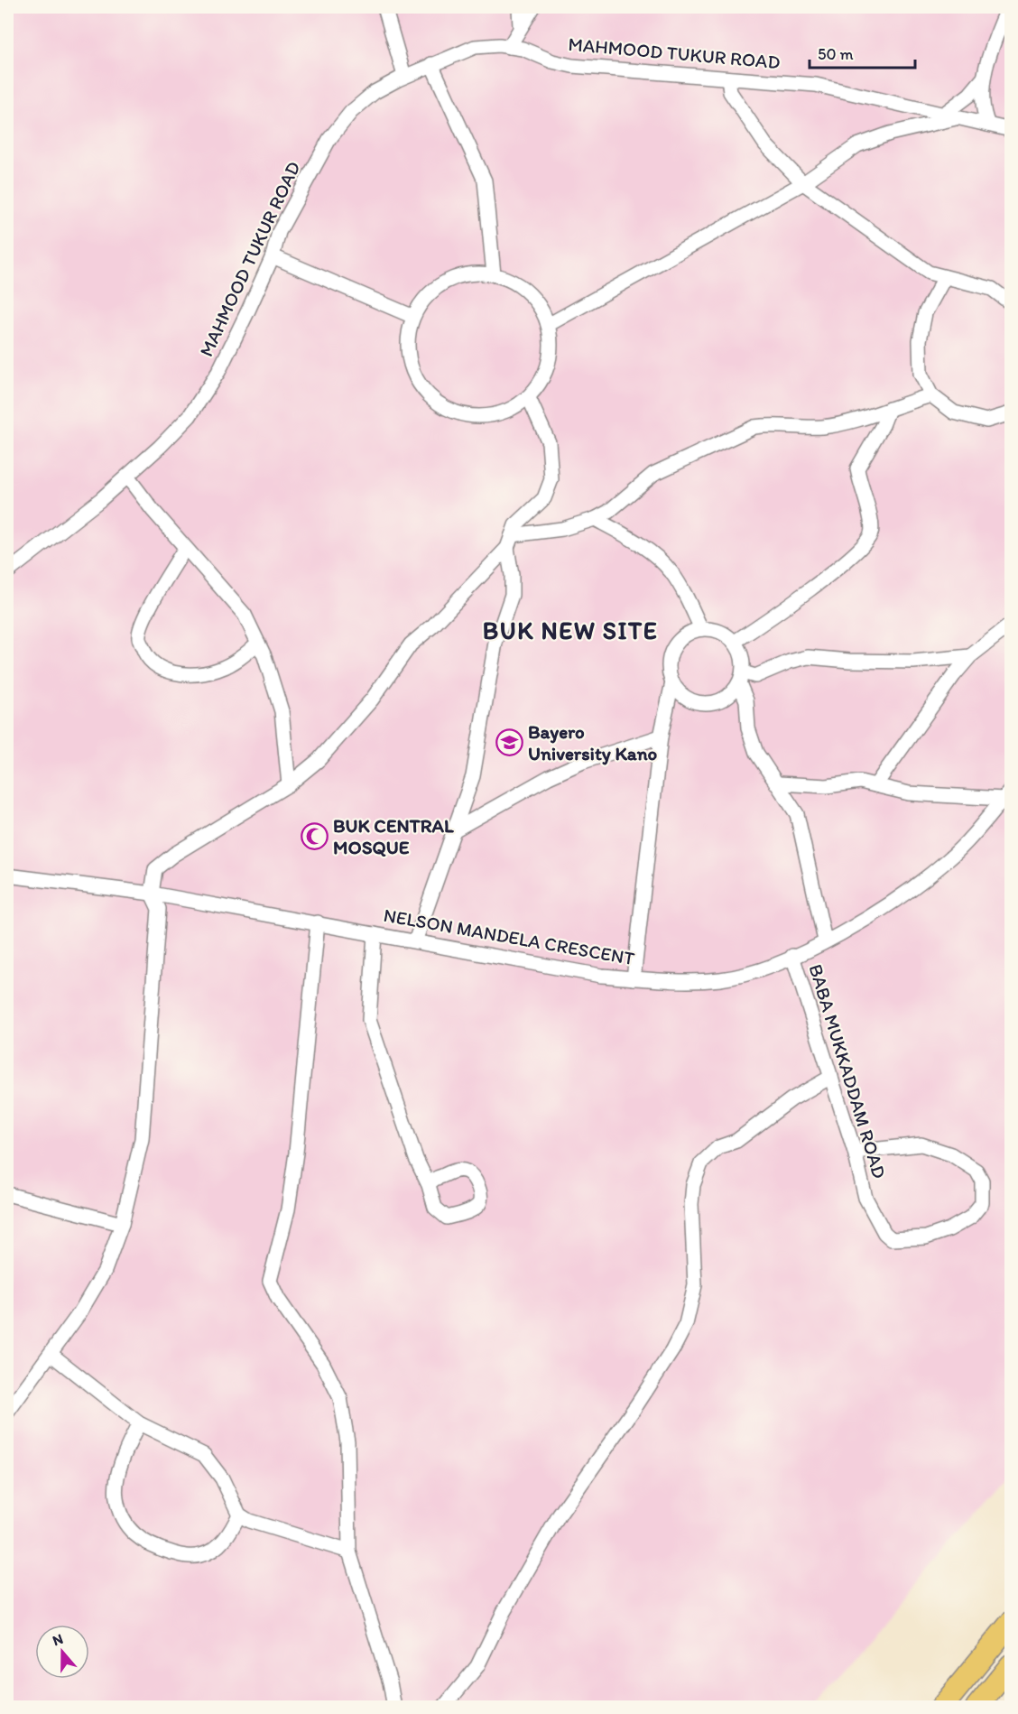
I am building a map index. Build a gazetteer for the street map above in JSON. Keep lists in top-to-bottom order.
{
  "streets": {
    "street": ["MAHMOOD TUKUR ROAD", "NELSON MANDELA CRESCENT", "BABA MUKKADDAM ROAD"]
  },
  "crossings": [
    ["NELSON MANDELA CRESCENT", "BABA MUKKADDAM ROAD"]
  ],
  "districts": ["BUK NEW SITE"],
  "places": {
    "school or university": ["Bayero University Kano"],
    "mosque": ["BUK CENTRAL MOSQUE"]
  },
  "scale_bar": "50 m",
  "north": "top"
}
